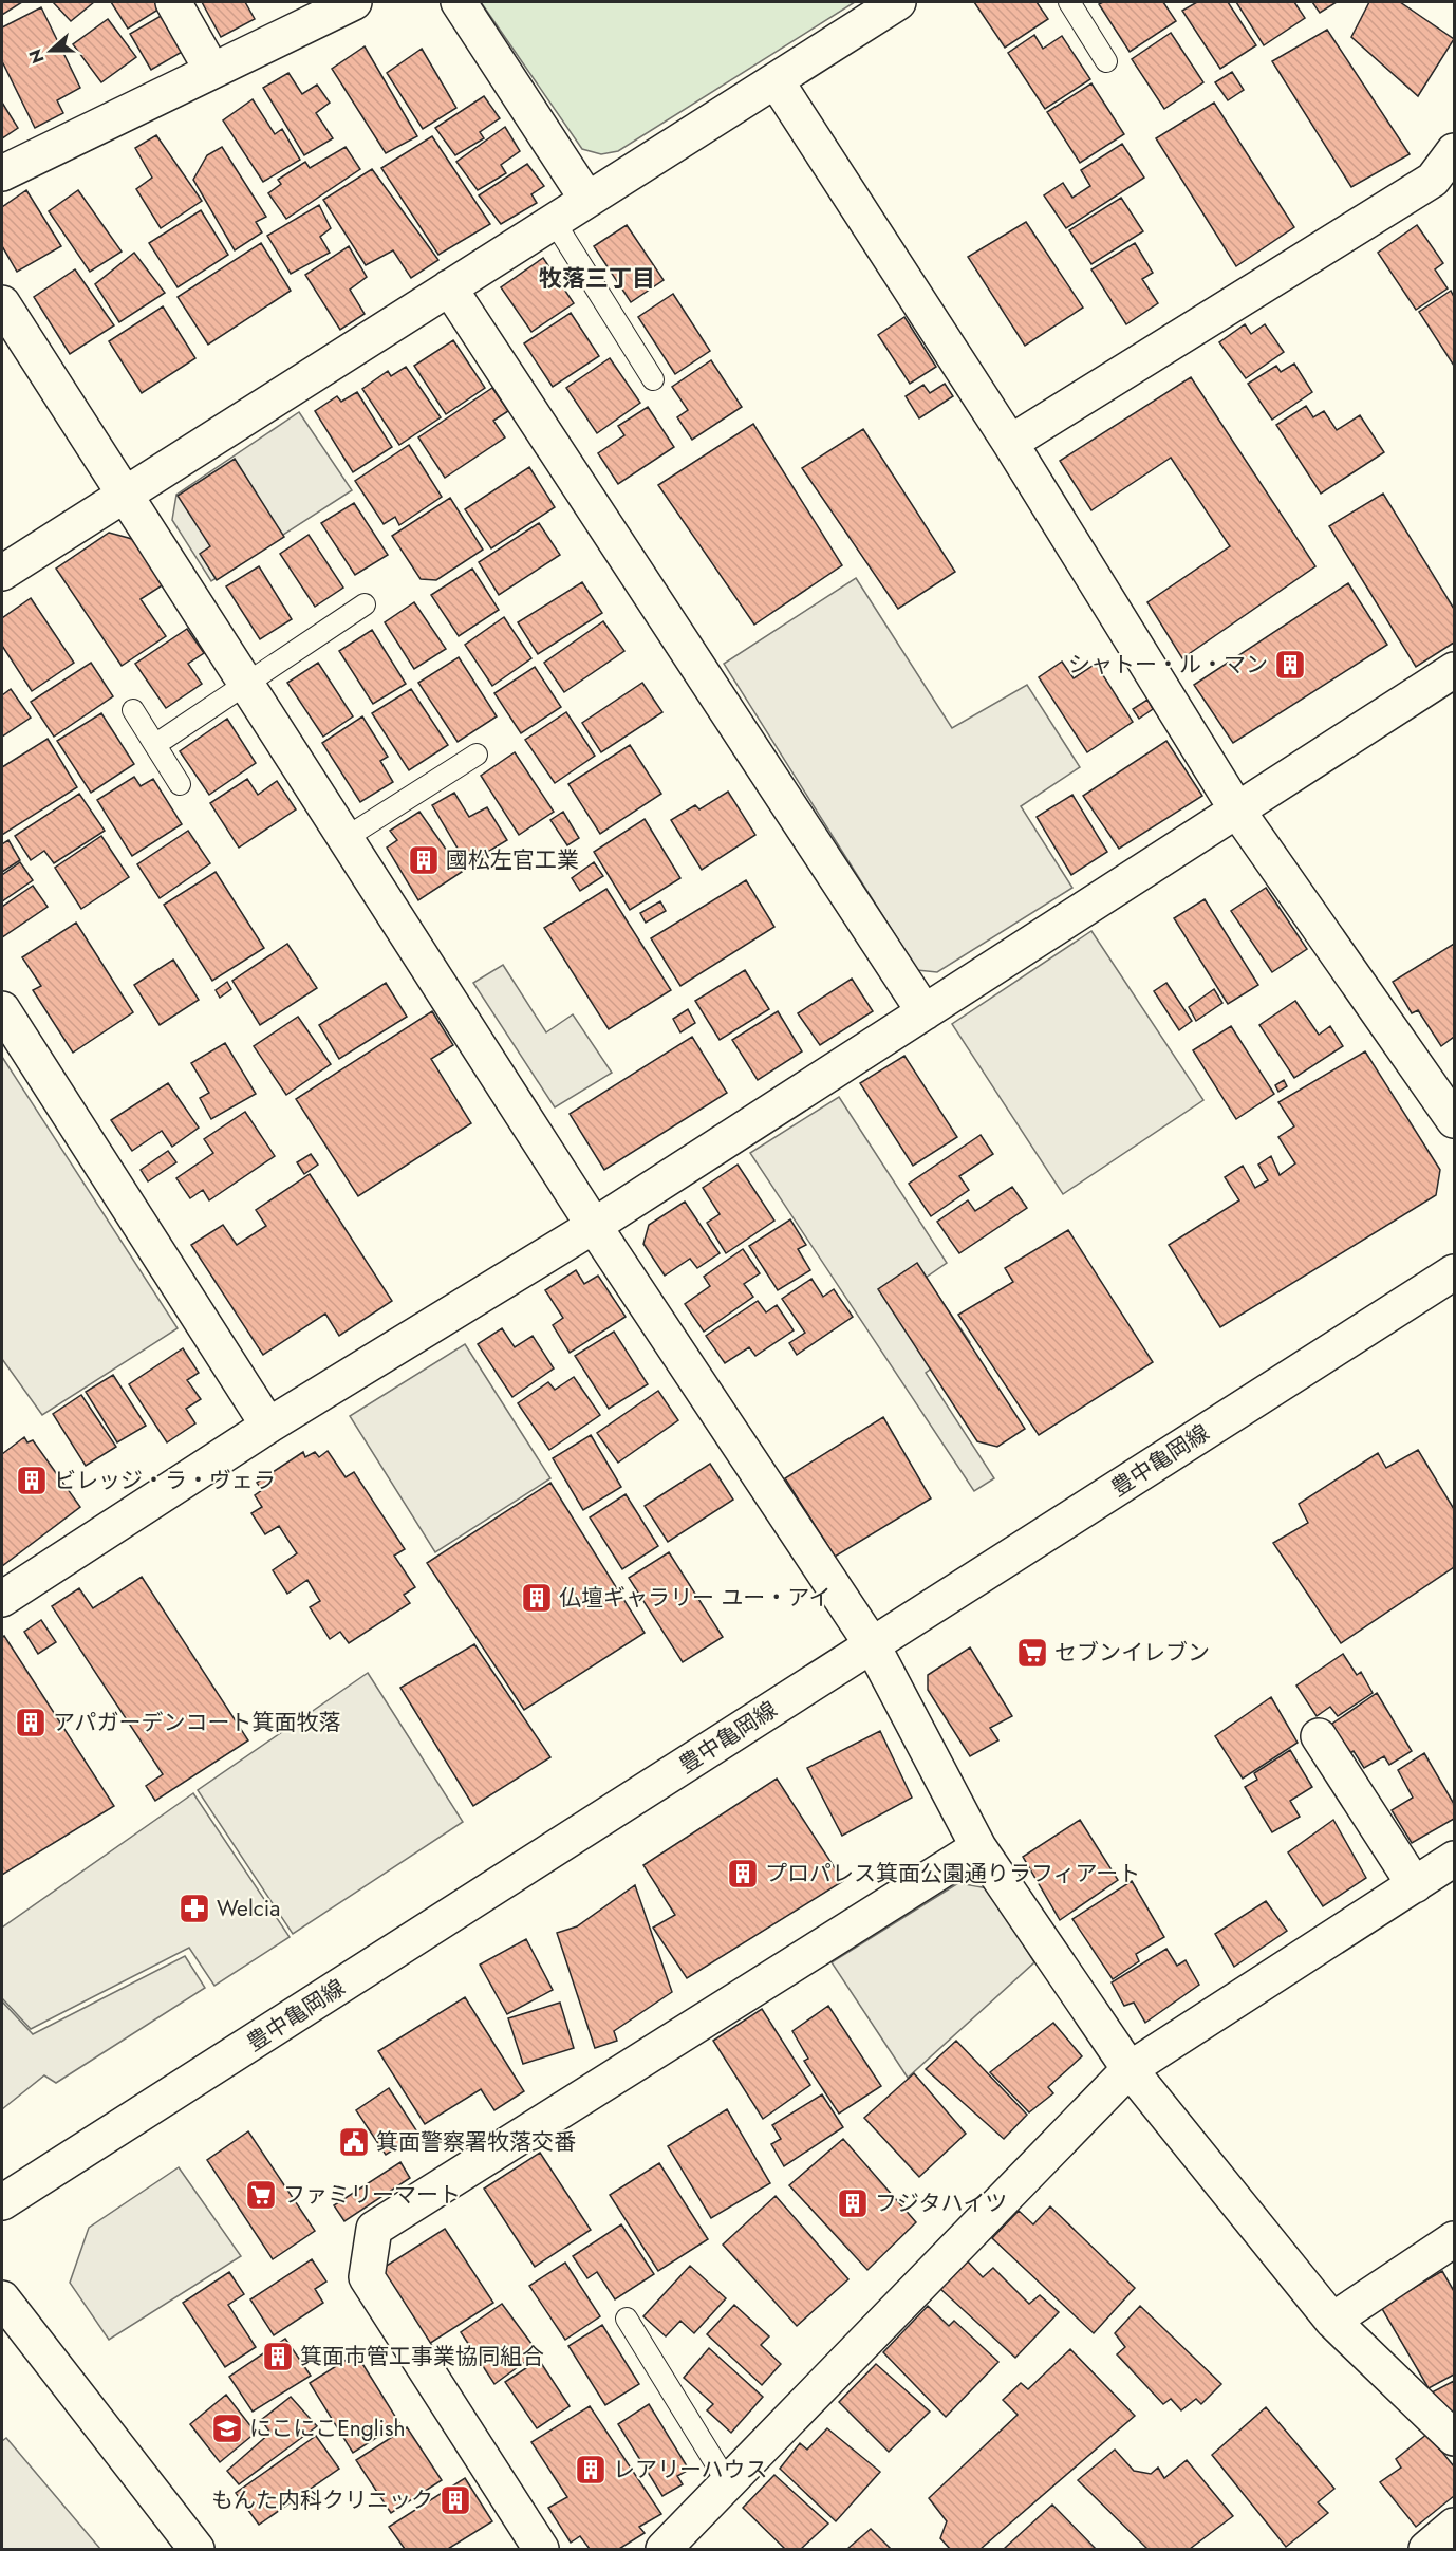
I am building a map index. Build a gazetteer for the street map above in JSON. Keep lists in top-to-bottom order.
{
  "streets": {
    "street": ["豊中亀岡線"]
  },
  "districts": ["牧落三丁目"],
  "places": {
    "building": [
      "シャトー・ル・マン",
      "國松左官工業",
      "ビレッジ・ラ・ヴェラ",
      "仏壇ギャラリー ユー・アイ",
      "アパガーデンコート箕面牧落",
      "プロパレス箕面公園通りラフィアート",
      "フジタハイツ",
      "箕面市管工事業協同組合",
      "レアリーハウス",
      "もんた内科クリニック"
    ],
    "supermarket": ["セブンイレブン", "ファミリーマート"],
    "pharmacy": ["Welcia"],
    "public building": ["箕面警察署牧落交番"],
    "school or university": ["にこにこEnglish"]
  },
  "north": "left"
}
